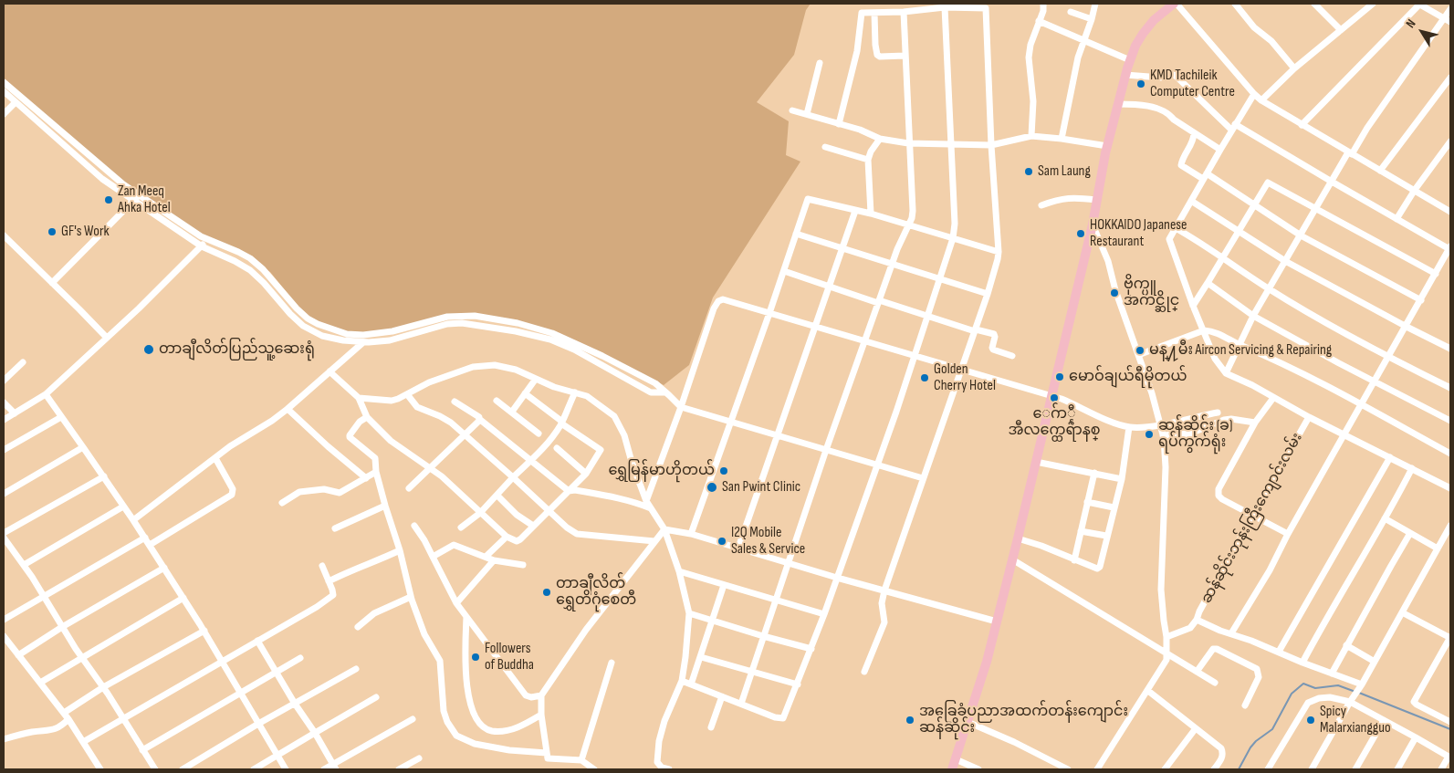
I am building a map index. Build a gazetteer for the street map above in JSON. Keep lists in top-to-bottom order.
{
  "streets": {
    "street": ["ဆန်ဆိုင်းဘုန်းကြီးကျောင်းလမ်း"]
  },
  "places": [
    "KMD Tachileik Computer Centre",
    "Sam Laung",
    "Zan Meeq Ahka Hotel",
    "GF's Work",
    "HOKKAIDO Japanese Restaurant",
    "ဗိုက္ပူ အကင္ဆိုင္",
    "တာချီလိတ်ပြည်သူ့ဆေးရုံ",
    "မန္႔မီး Aircon Servicing & Repairing",
    "မောဝ်ချယ်ရီမိုတယ်",
    "Golden Cherry Hotel",
    "ေဂ်ာ္နီ အီလက္ထေရာနစ္",
    "ဆန်ဆိုင်း (ခ) ရပ်ကွက်ရုံး",
    "ရွှေမြန်မာဟိုတယ်",
    "San Pwint Clinic",
    "I2Q Mobile Sales & Service",
    "တာချီလိတ် ရွှေတိဂုံစေတီ",
    "Followers of Buddha",
    "အခြေခံပညာအထက်တန်းကျောင်း ဆန်ဆိုင်း",
    "Spicy Malarxiangguo"
  ],
  "north": "top left"
}
